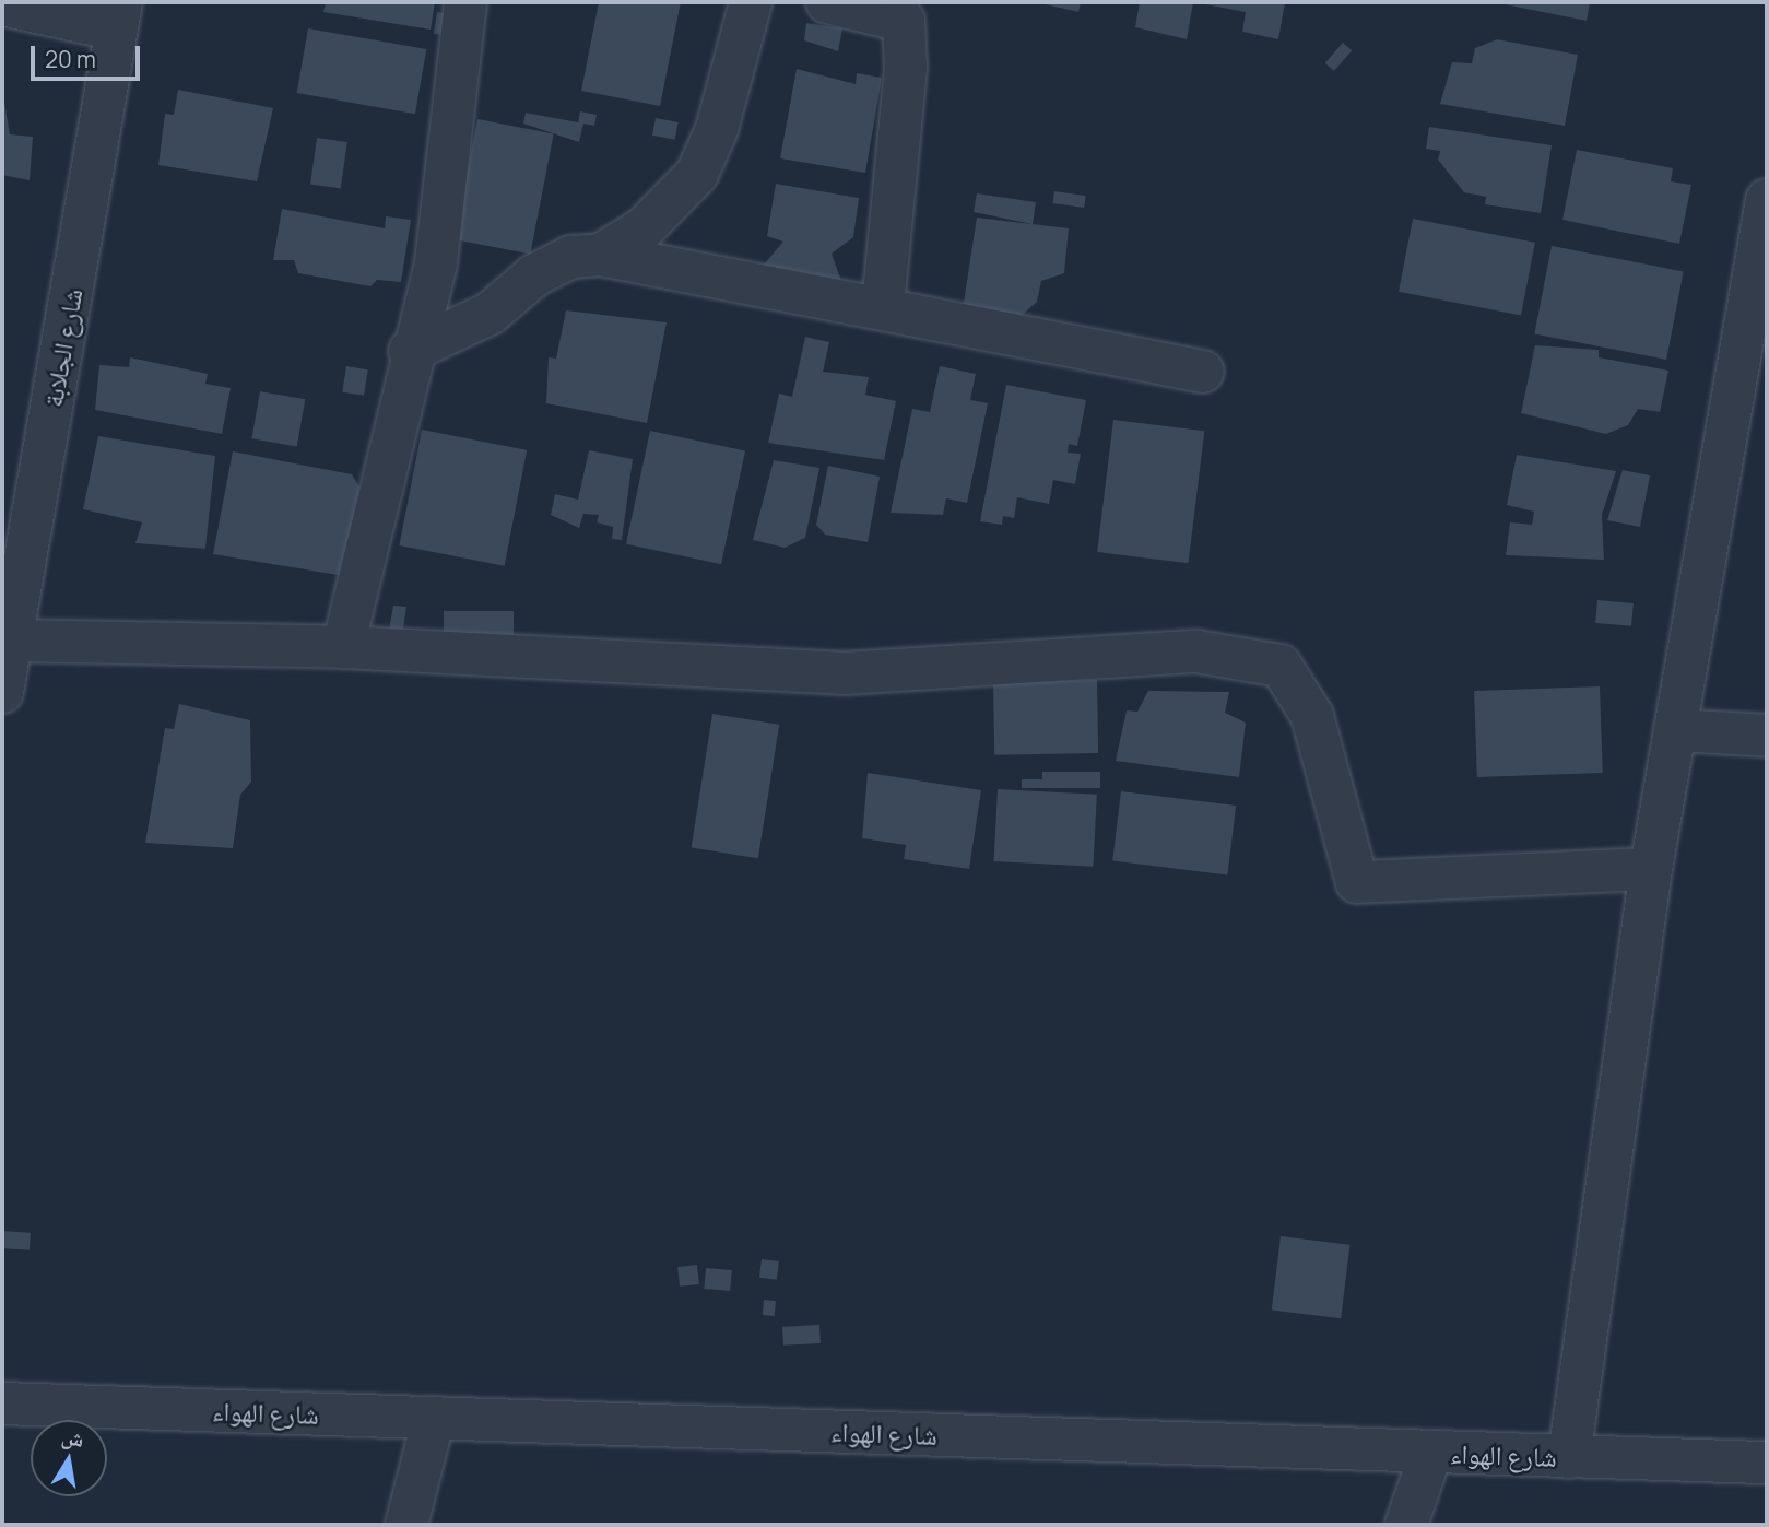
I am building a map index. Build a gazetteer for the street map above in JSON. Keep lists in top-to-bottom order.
{
  "streets": {
    "street": ["شارع الجلابة", "شارع الهواء"]
  },
  "scale_bar": "20 m",
  "north": "top"
}
